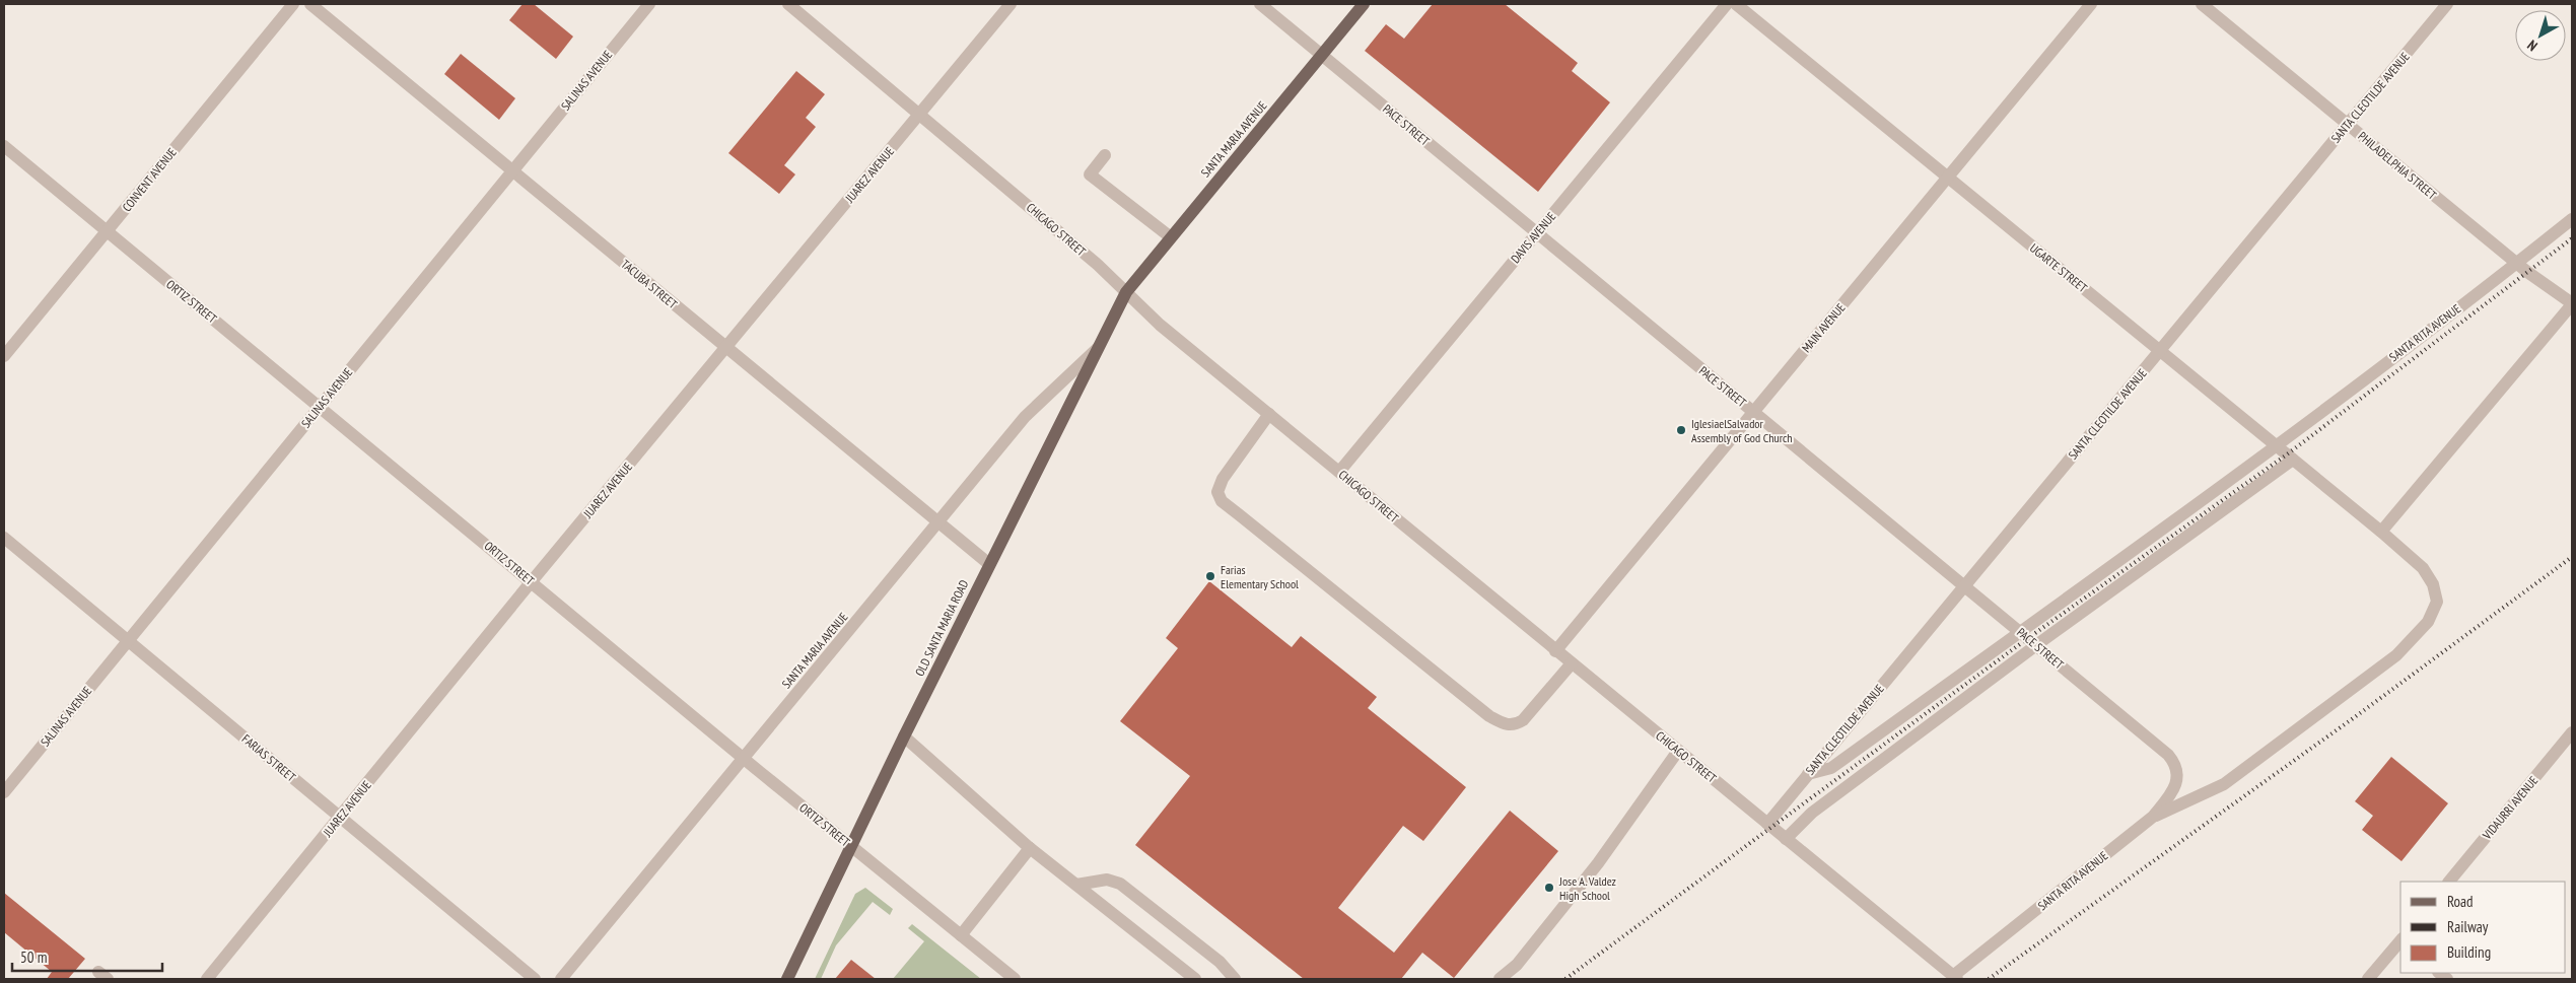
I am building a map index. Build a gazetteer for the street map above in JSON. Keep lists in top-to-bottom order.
{
  "streets": {
    "main road": ["SANTA MARIA AVENUE", "OLD SANTA MARIA ROAD"],
    "street": [
      "SALINAS AVENUE",
      "SANTA CLEOTILDE AVENUE",
      "PACE STREET",
      "PHILADELPHIA STREET",
      "JUAREZ AVENUE",
      "CONVENT AVENUE",
      "CHICAGO STREET",
      "DAVIS AVENUE",
      "UGARTE STREET",
      "TACUBA STREET",
      "ORTIZ STREET",
      "MAIN AVENUE",
      "SANTA RITA AVENUE",
      "FARIAS STREET",
      "VIDAURRI AVENUE"
    ]
  },
  "crossings": [
    ["SALINAS AVENUE", "TACUBA STREET"],
    ["SALINAS AVENUE", "ORTIZ STREET"],
    ["SALINAS AVENUE", "FARIAS STREET"],
    ["SANTA CLEOTILDE AVENUE", "PACE STREET"],
    ["SANTA CLEOTILDE AVENUE", "PHILADELPHIA STREET"],
    ["SANTA CLEOTILDE AVENUE", "CHICAGO STREET"],
    ["SANTA CLEOTILDE AVENUE", "UGARTE STREET"],
    ["SANTA CLEOTILDE AVENUE", "SANTA RITA AVENUE"],
    ["PACE STREET", "SANTA MARIA AVENUE"],
    ["PACE STREET", "DAVIS AVENUE"],
    ["PACE STREET", "MAIN AVENUE"],
    ["PACE STREET", "SANTA RITA AVENUE"],
    ["SANTA MARIA AVENUE", "CHICAGO STREET"],
    ["SANTA MARIA AVENUE", "TACUBA STREET"],
    ["SANTA MARIA AVENUE", "ORTIZ STREET"],
    ["SANTA MARIA AVENUE", "OLD SANTA MARIA ROAD"],
    ["PHILADELPHIA STREET", "SANTA RITA AVENUE"],
    ["JUAREZ AVENUE", "CHICAGO STREET"],
    ["JUAREZ AVENUE", "TACUBA STREET"],
    ["JUAREZ AVENUE", "ORTIZ STREET"],
    ["JUAREZ AVENUE", "FARIAS STREET"],
    ["CONVENT AVENUE", "ORTIZ STREET"],
    ["CHICAGO STREET", "DAVIS AVENUE"],
    ["CHICAGO STREET", "MAIN AVENUE"],
    ["CHICAGO STREET", "SANTA RITA AVENUE"],
    ["CHICAGO STREET", "OLD SANTA MARIA ROAD"],
    ["UGARTE STREET", "MAIN AVENUE"],
    ["UGARTE STREET", "SANTA RITA AVENUE"],
    ["TACUBA STREET", "OLD SANTA MARIA ROAD"],
    ["ORTIZ STREET", "OLD SANTA MARIA ROAD"]
  ],
  "places": ["IglesiaelSalvador Assembly of God Church", "Farias Elementary School", "Jose A. Valdez High School"],
  "legend": ["Road", "Railway", "Building"],
  "scale_bar": "50 m",
  "north": "bottom left"
}
